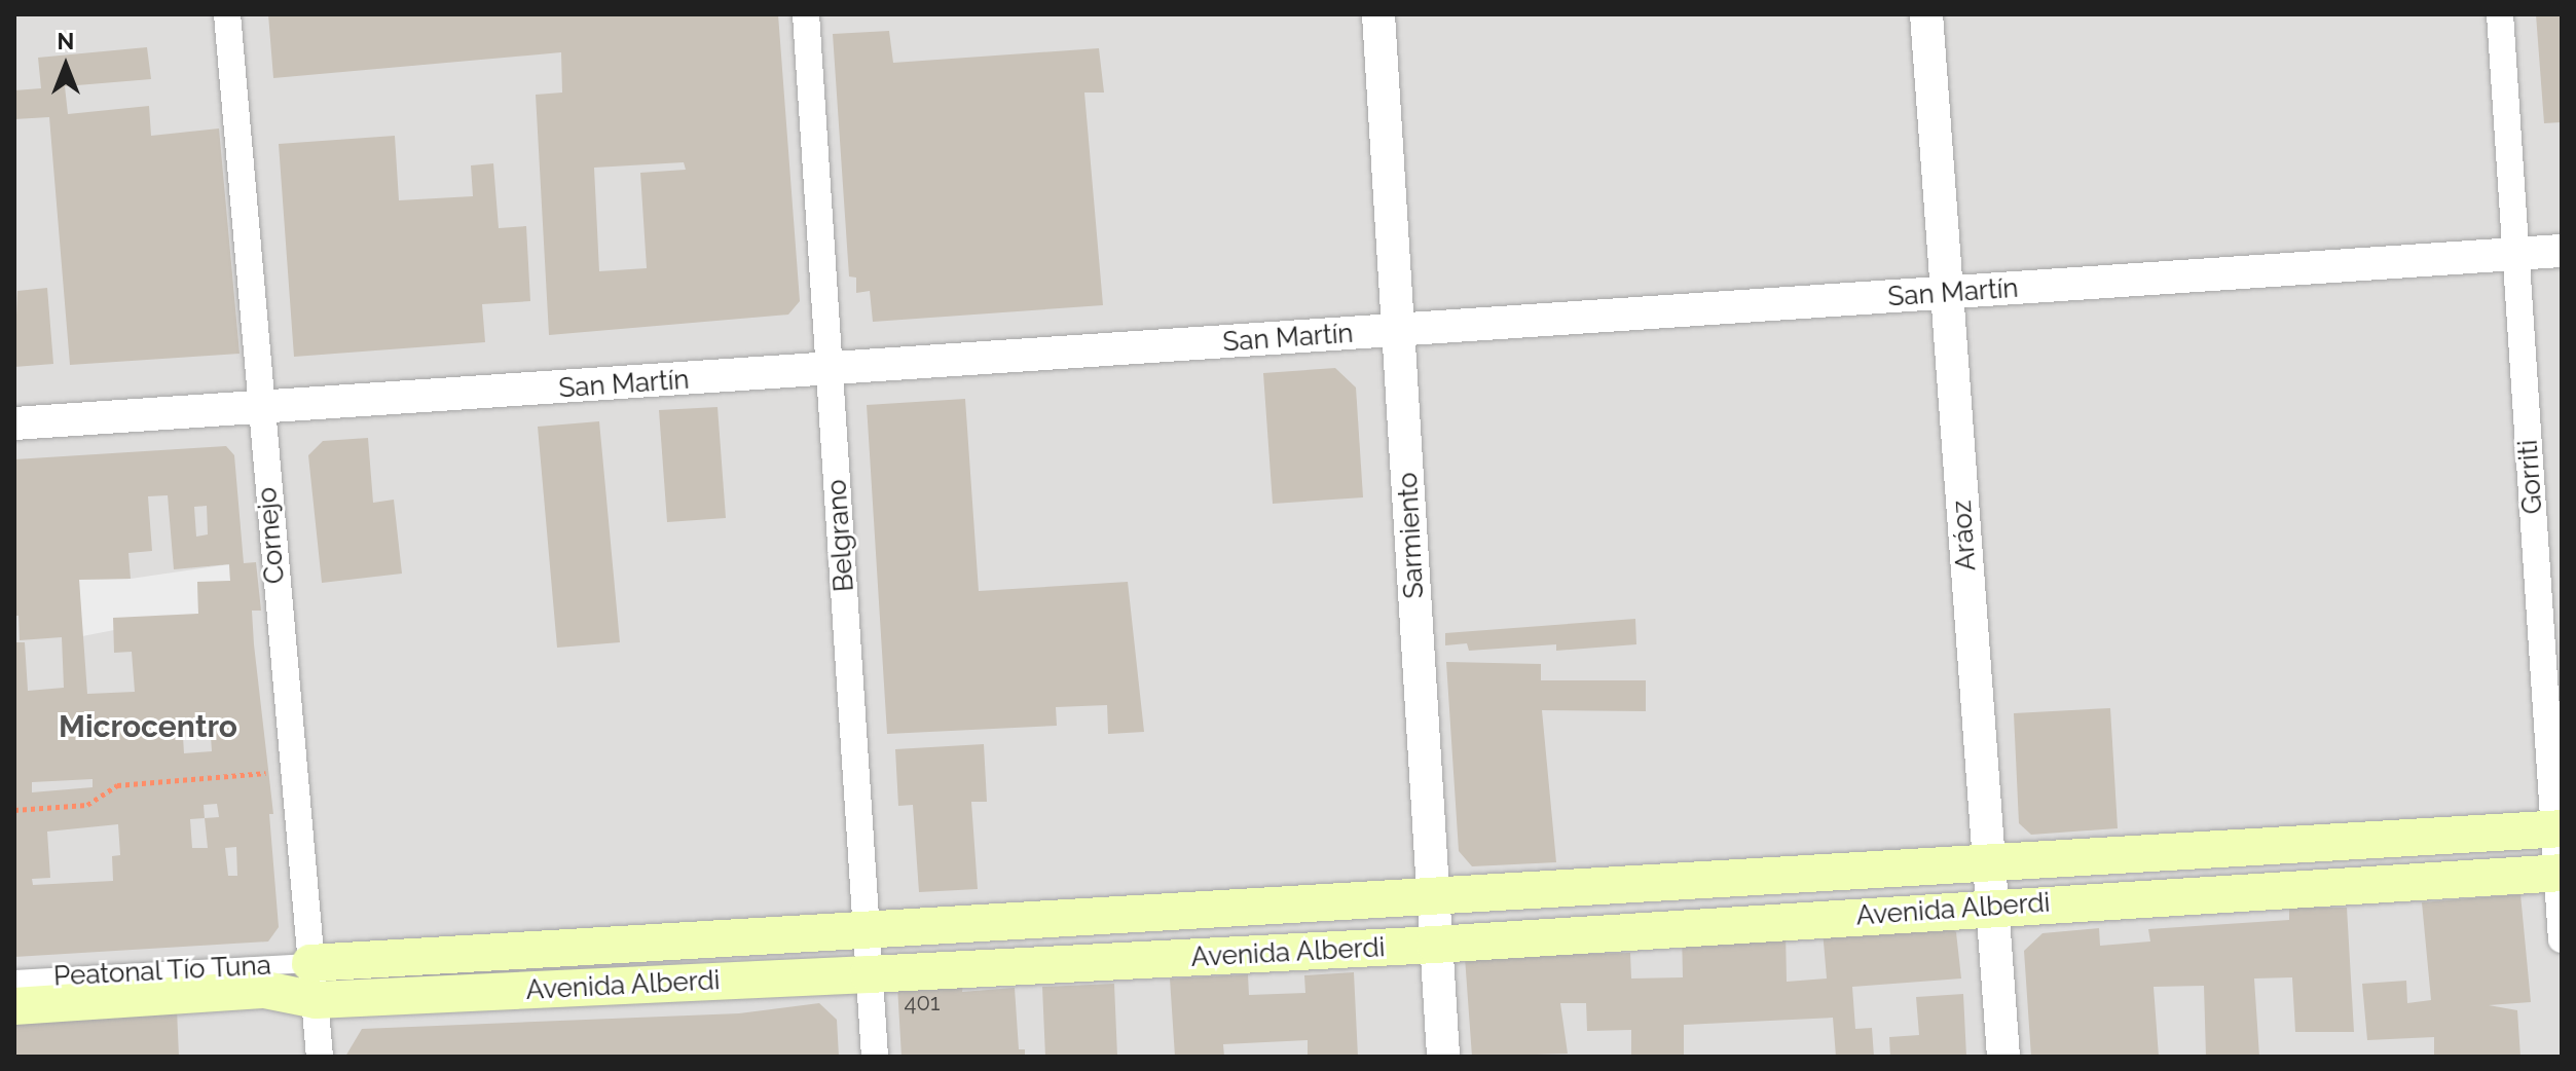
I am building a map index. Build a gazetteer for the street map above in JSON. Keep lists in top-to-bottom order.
{
  "streets": {
    "main road": ["Avenida Alberdi"],
    "street": [
      "San Martín",
      "Gorriti",
      "Cornejo",
      "Belgrano",
      "Sarmiento",
      "Aráoz",
      "Peatonal Tío Tuna"
    ]
  },
  "crossings": [
    ["San Martín", "Gorriti"],
    ["San Martín", "Cornejo"],
    ["San Martín", "Belgrano"],
    ["San Martín", "Sarmiento"],
    ["San Martín", "Aráoz"],
    ["Gorriti", "Avenida Alberdi"],
    ["Cornejo", "Avenida Alberdi"],
    ["Cornejo", "Peatonal Tío Tuna"],
    ["Belgrano", "Avenida Alberdi"],
    ["Sarmiento", "Avenida Alberdi"],
    ["Aráoz", "Avenida Alberdi"],
    ["Avenida Alberdi", "Peatonal Tío Tuna"]
  ],
  "districts": ["Microcentro"],
  "house_numbers": ["401"],
  "north": "top"
}
